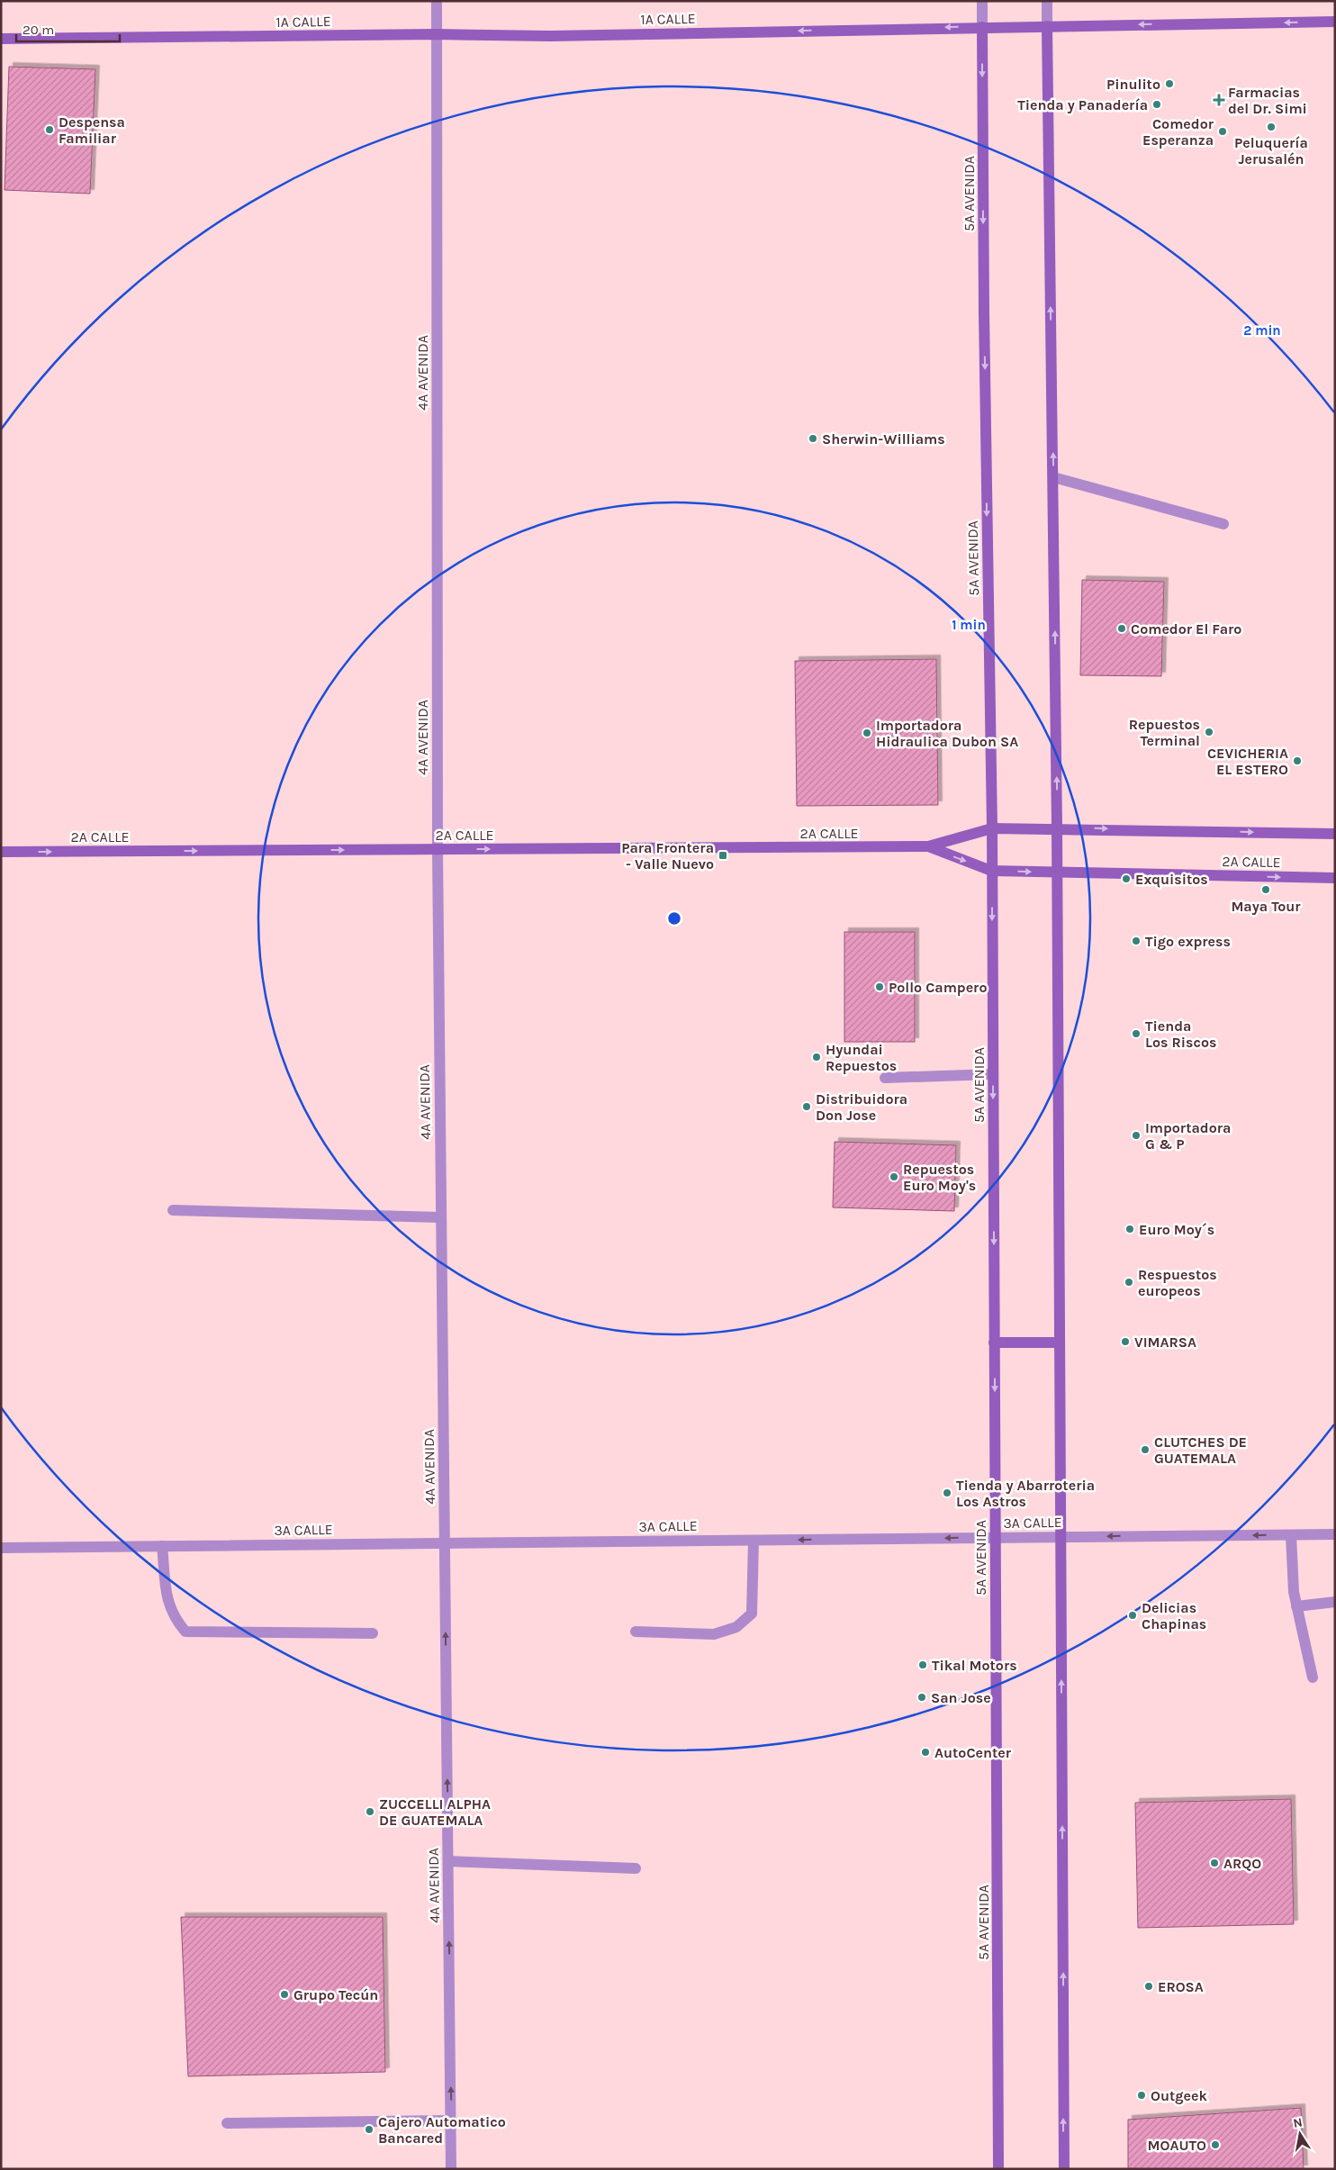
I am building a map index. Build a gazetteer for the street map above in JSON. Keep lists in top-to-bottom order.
{
  "streets": {
    "street": [
      "1A CALLE",
      "5A AVENIDA",
      "4A AVENIDA",
      "2A CALLE",
      "3A CALLE"
    ]
  },
  "crossings": [
    ["1A CALLE", "5A AVENIDA"],
    ["1A CALLE", "4A AVENIDA"],
    ["5A AVENIDA", "2A CALLE"],
    ["5A AVENIDA", "3A CALLE"],
    ["4A AVENIDA", "2A CALLE"],
    ["4A AVENIDA", "3A CALLE"]
  ],
  "one_way": ["1A CALLE", "2A CALLE", "3A CALLE"],
  "places": {
    "other": [
      "Pinulito",
      "Tienda y Panadería",
      "Peluquería Jerusalén",
      "Despensa Familiar",
      "Comedor Esperanza",
      "Sherwin-Williams",
      "Comedor El Faro",
      "Repuestos Terminal",
      "Importadora Hidraulica Dubon SA",
      "CEVICHERIA EL ESTERO",
      "Exquisitos",
      "Maya Tour",
      "Tigo express",
      "Pollo Campero",
      "Tienda Los Riscos",
      "Hyundai Repuestos",
      "Distribuidora Don Jose",
      "Importadora G & P",
      "Repuestos Euro Moy's",
      "Euro Moy´s",
      "Respuestos europeos",
      "VIMARSA",
      "CLUTCHES DE GUATEMALA",
      "Tienda y Abarroteria Los Astros",
      "Delicias Chapinas",
      "Tikal Motors",
      "San Jose",
      "AutoCenter",
      "ZUCCELLI ALPHA DE GUATEMALA",
      "ARQO",
      "EROSA",
      "Grupo Tecún",
      "Outgeek",
      "Cajero Automatico Bancared",
      "MOAUTO"
    ],
    "health": ["Farmacias del Dr. Simi"],
    "transit": ["Para Frontera - Valle Nuevo"]
  },
  "scale_bar": "20 m",
  "north": "top",
  "rings": ["2 min", "1 min"]
}
